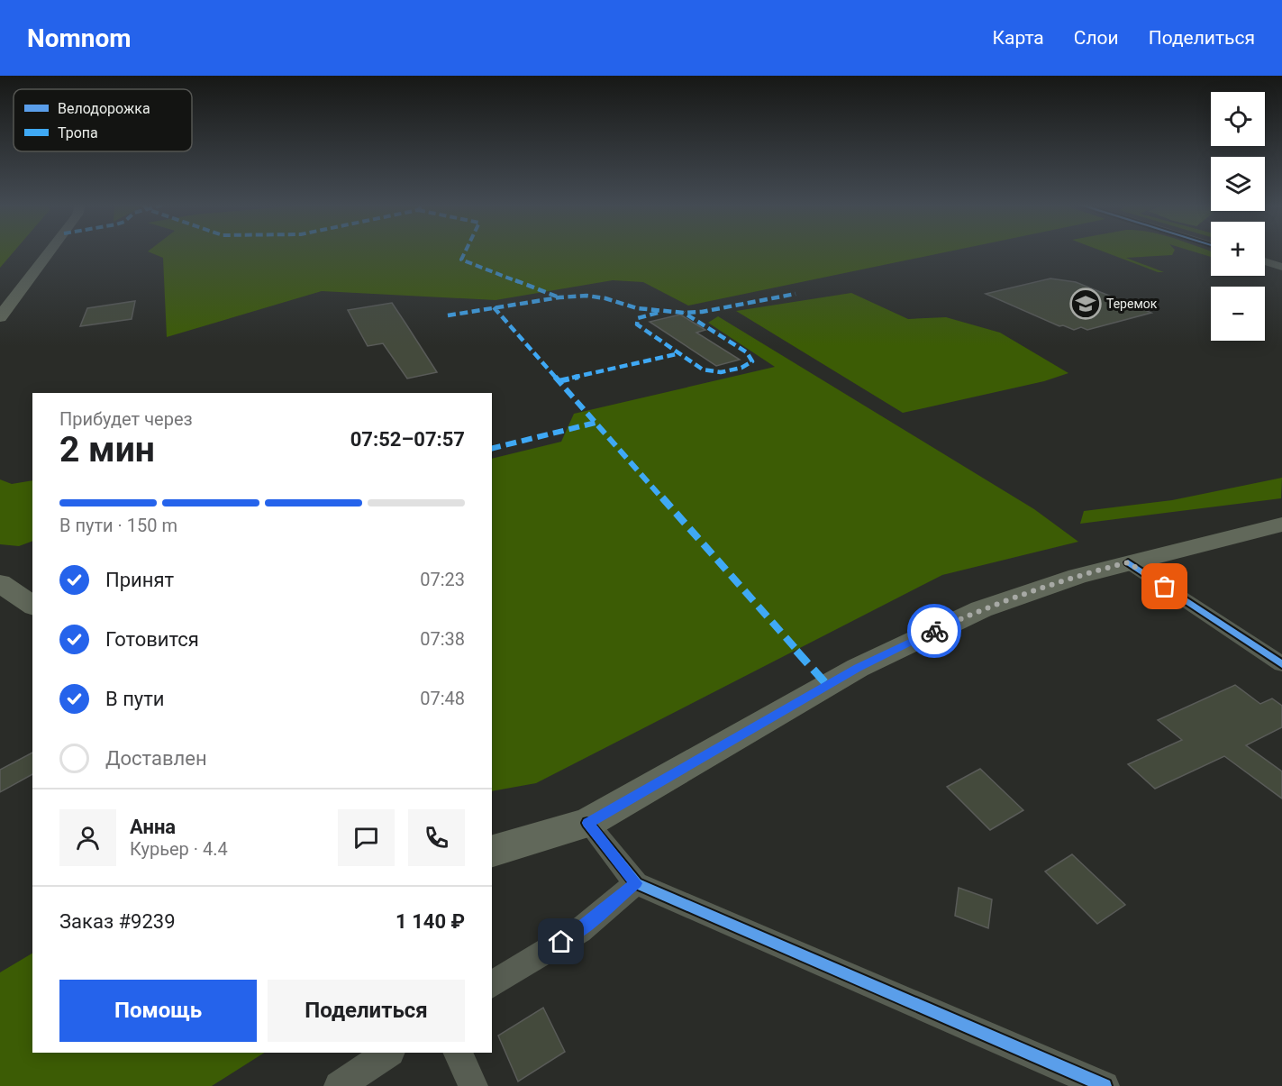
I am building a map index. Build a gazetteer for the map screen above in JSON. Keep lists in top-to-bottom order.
{
  "places": {
    "school or university": ["Теремок"]
  },
  "legend": ["Велодорожка", "Тропа"],
  "page": {
    "header": "Nomnom",
    "nav": ["Карта", "Слои", "Поделиться"],
    "map_buttons": ["+", "−"],
    "heading": ["2 мин", "Прибудет через", "07:52–07:57"],
    "panel": [
      "Анна",
      "Курьер · 4.4",
      "Заказ #9239",
      "1 140 ₽"
    ],
    "bar": "В пути · 150 m",
    "list": [
      ["Принят", "07:23"],
      ["Готовится", "07:38"],
      ["В пути", "07:48"],
      "Доставлен"
    ],
    "buttons": ["Помощь", "Поделиться"]
  }
}
